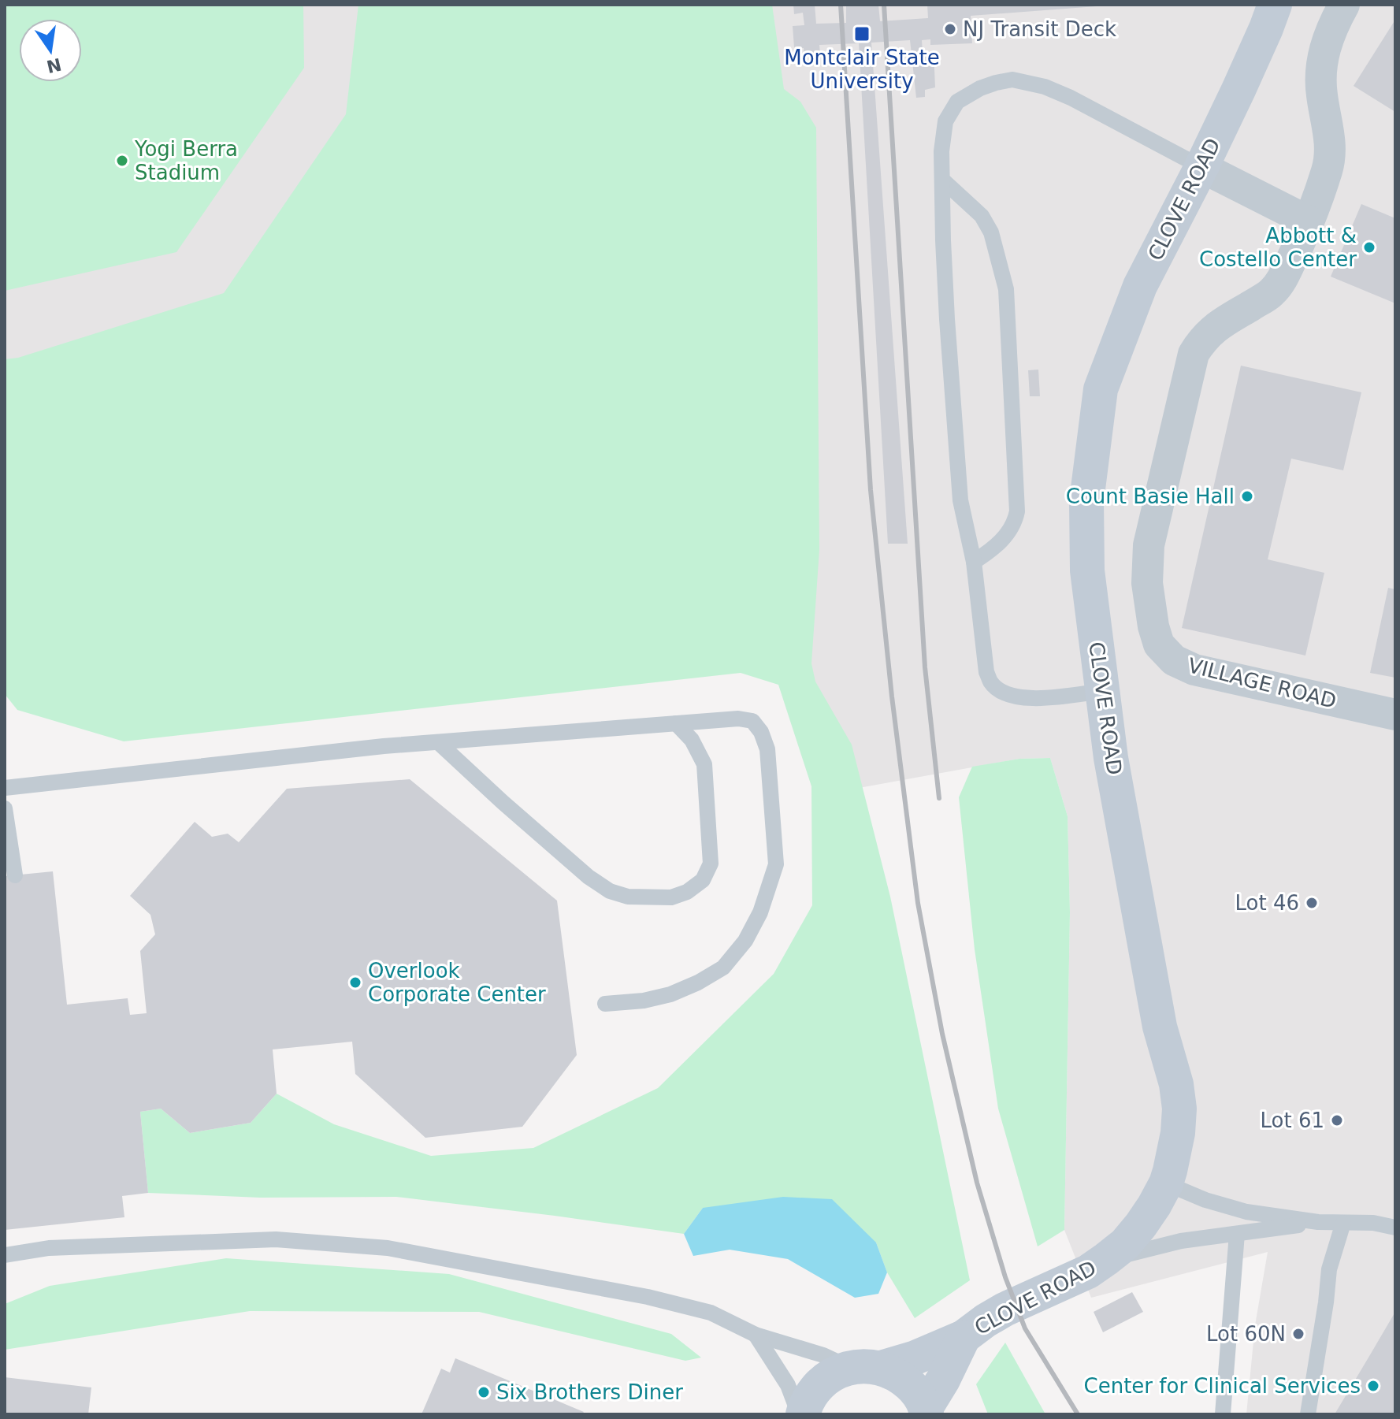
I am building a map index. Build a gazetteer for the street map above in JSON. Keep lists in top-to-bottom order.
{
  "streets": {
    "street": ["CLOVE ROAD", "VILLAGE ROAD"]
  },
  "places": {
    "other": [
      "NJ Transit Deck",
      "Yogi Berra Stadium",
      "Abbott & Costello Center",
      "Count Basie Hall",
      "Lot 46",
      "Overlook Corporate Center",
      "Lot 61",
      "Lot 60N",
      "Center for Clinical Services",
      "Six Brothers Diner"
    ],
    "transit": ["Montclair State University"]
  },
  "north": "bottom"
}
